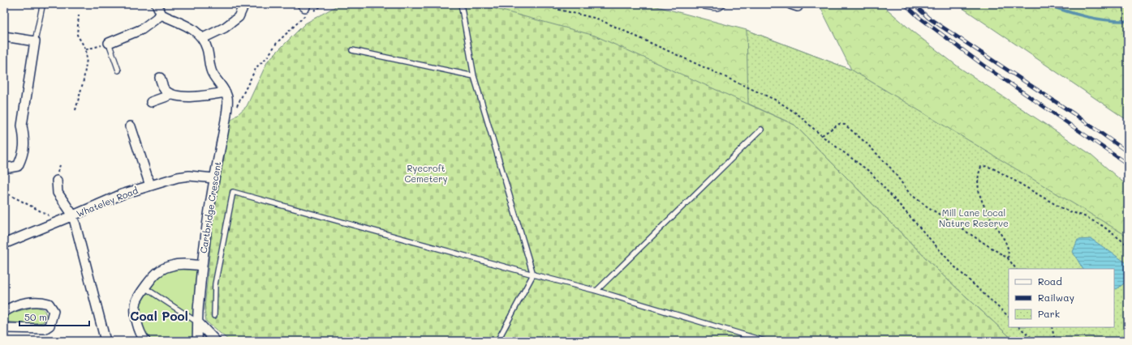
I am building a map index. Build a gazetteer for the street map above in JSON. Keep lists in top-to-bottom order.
{
  "streets": {
    "street": ["Whateley Road", "Cartbridge Crescent"]
  },
  "crossings": [
    ["Whateley Road", "Cartbridge Crescent"]
  ],
  "districts": ["Coal Pool"],
  "parks": ["Ryecroft Cemetery", "Mill Lane Local Nature Reserve"],
  "legend": ["Road", "Railway", "Park"],
  "scale_bar": "50 m"
}
